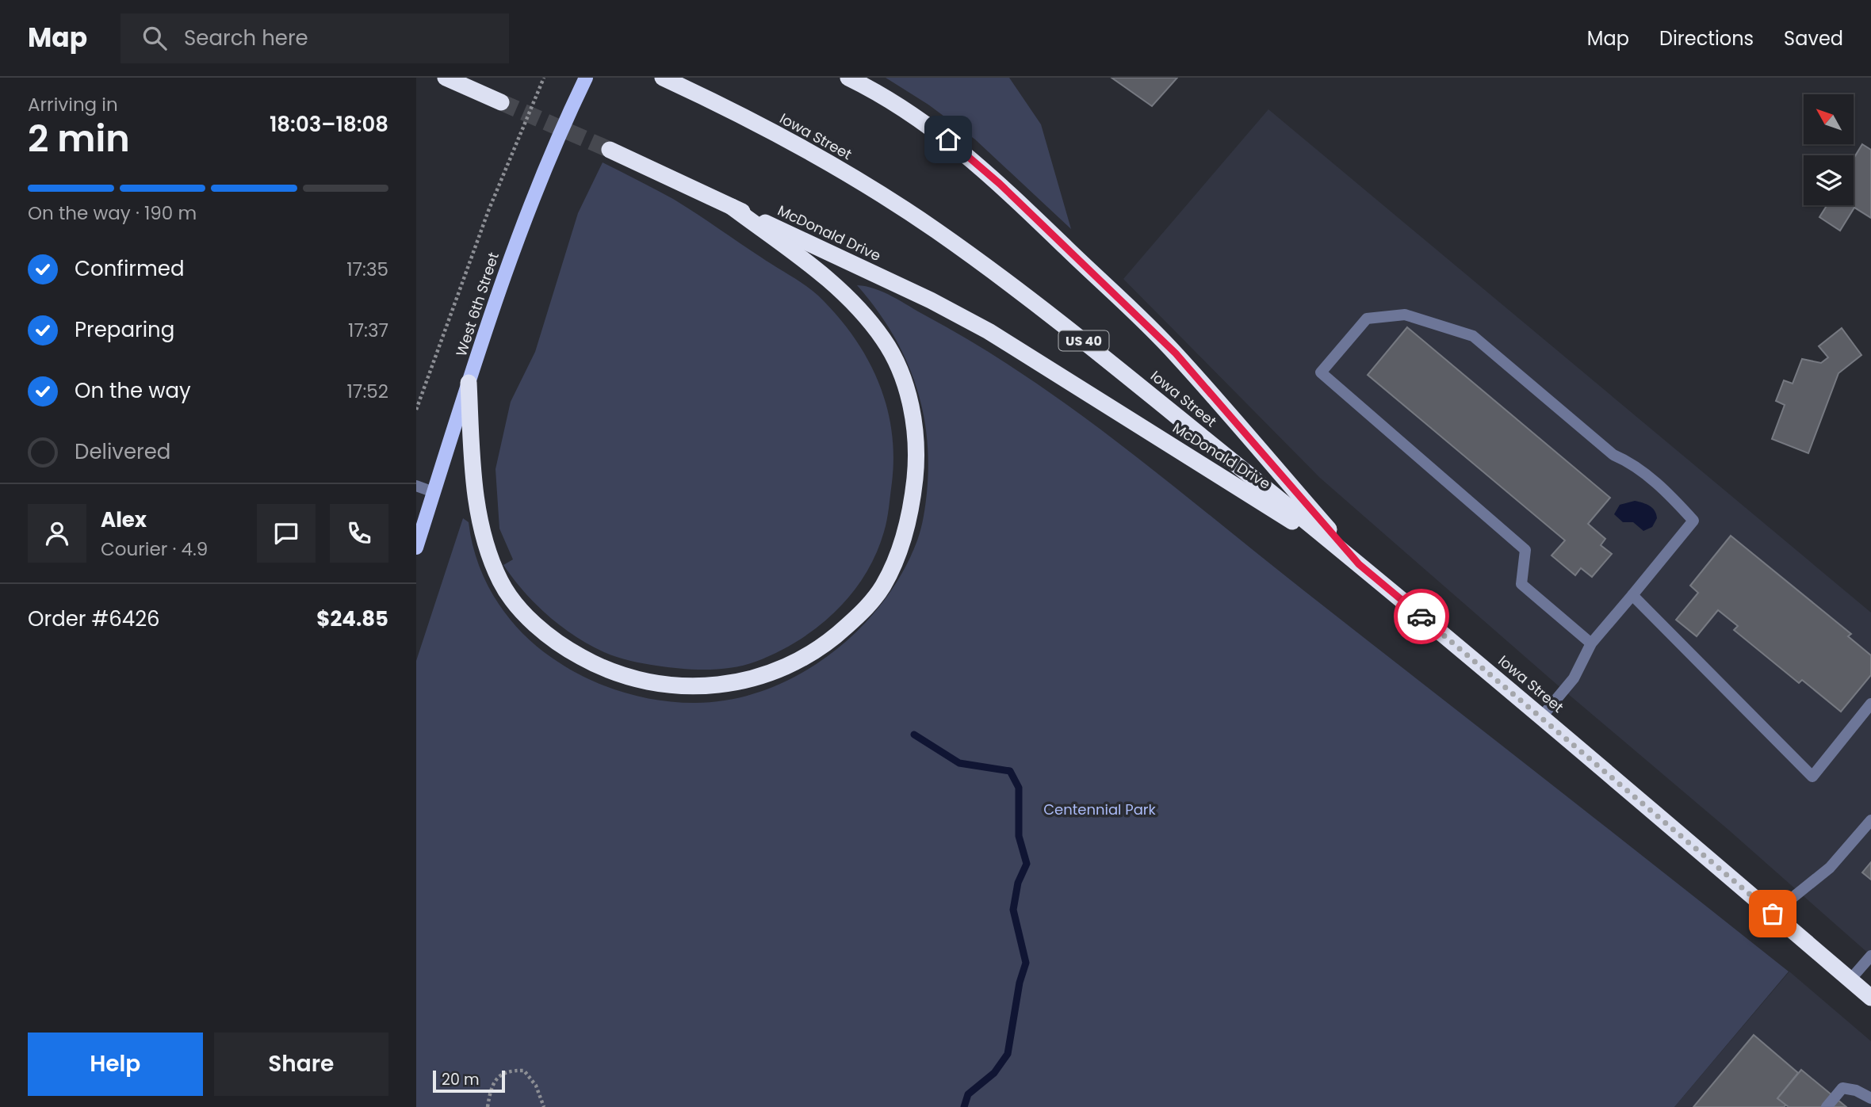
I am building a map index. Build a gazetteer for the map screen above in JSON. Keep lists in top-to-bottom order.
{
  "streets": {
    "highway": ["Iowa Street", "McDonald Drive", "US 40"],
    "main road": ["West 6th Street"]
  },
  "crossings": [
    ["Iowa Street", "McDonald Drive"]
  ],
  "parks": ["Centennial Park"],
  "scale_bar": "20 m",
  "north": "top left",
  "page": {
    "header": "Map",
    "search": "Search here",
    "nav": ["Map", "Directions", "Saved"],
    "heading": ["2 min", "Arriving in", "18:03–18:08"],
    "panel": [
      "Alex",
      "Courier · 4.9",
      "Order #6426",
      "$24.85"
    ],
    "bar": "On the way · 190 m",
    "list": [
      ["Confirmed", "17:35"],
      ["Preparing", "17:37"],
      ["On the way", "17:52"],
      "Delivered"
    ],
    "buttons": ["Help", "Share"],
    "scale": "20 m"
  }
}
